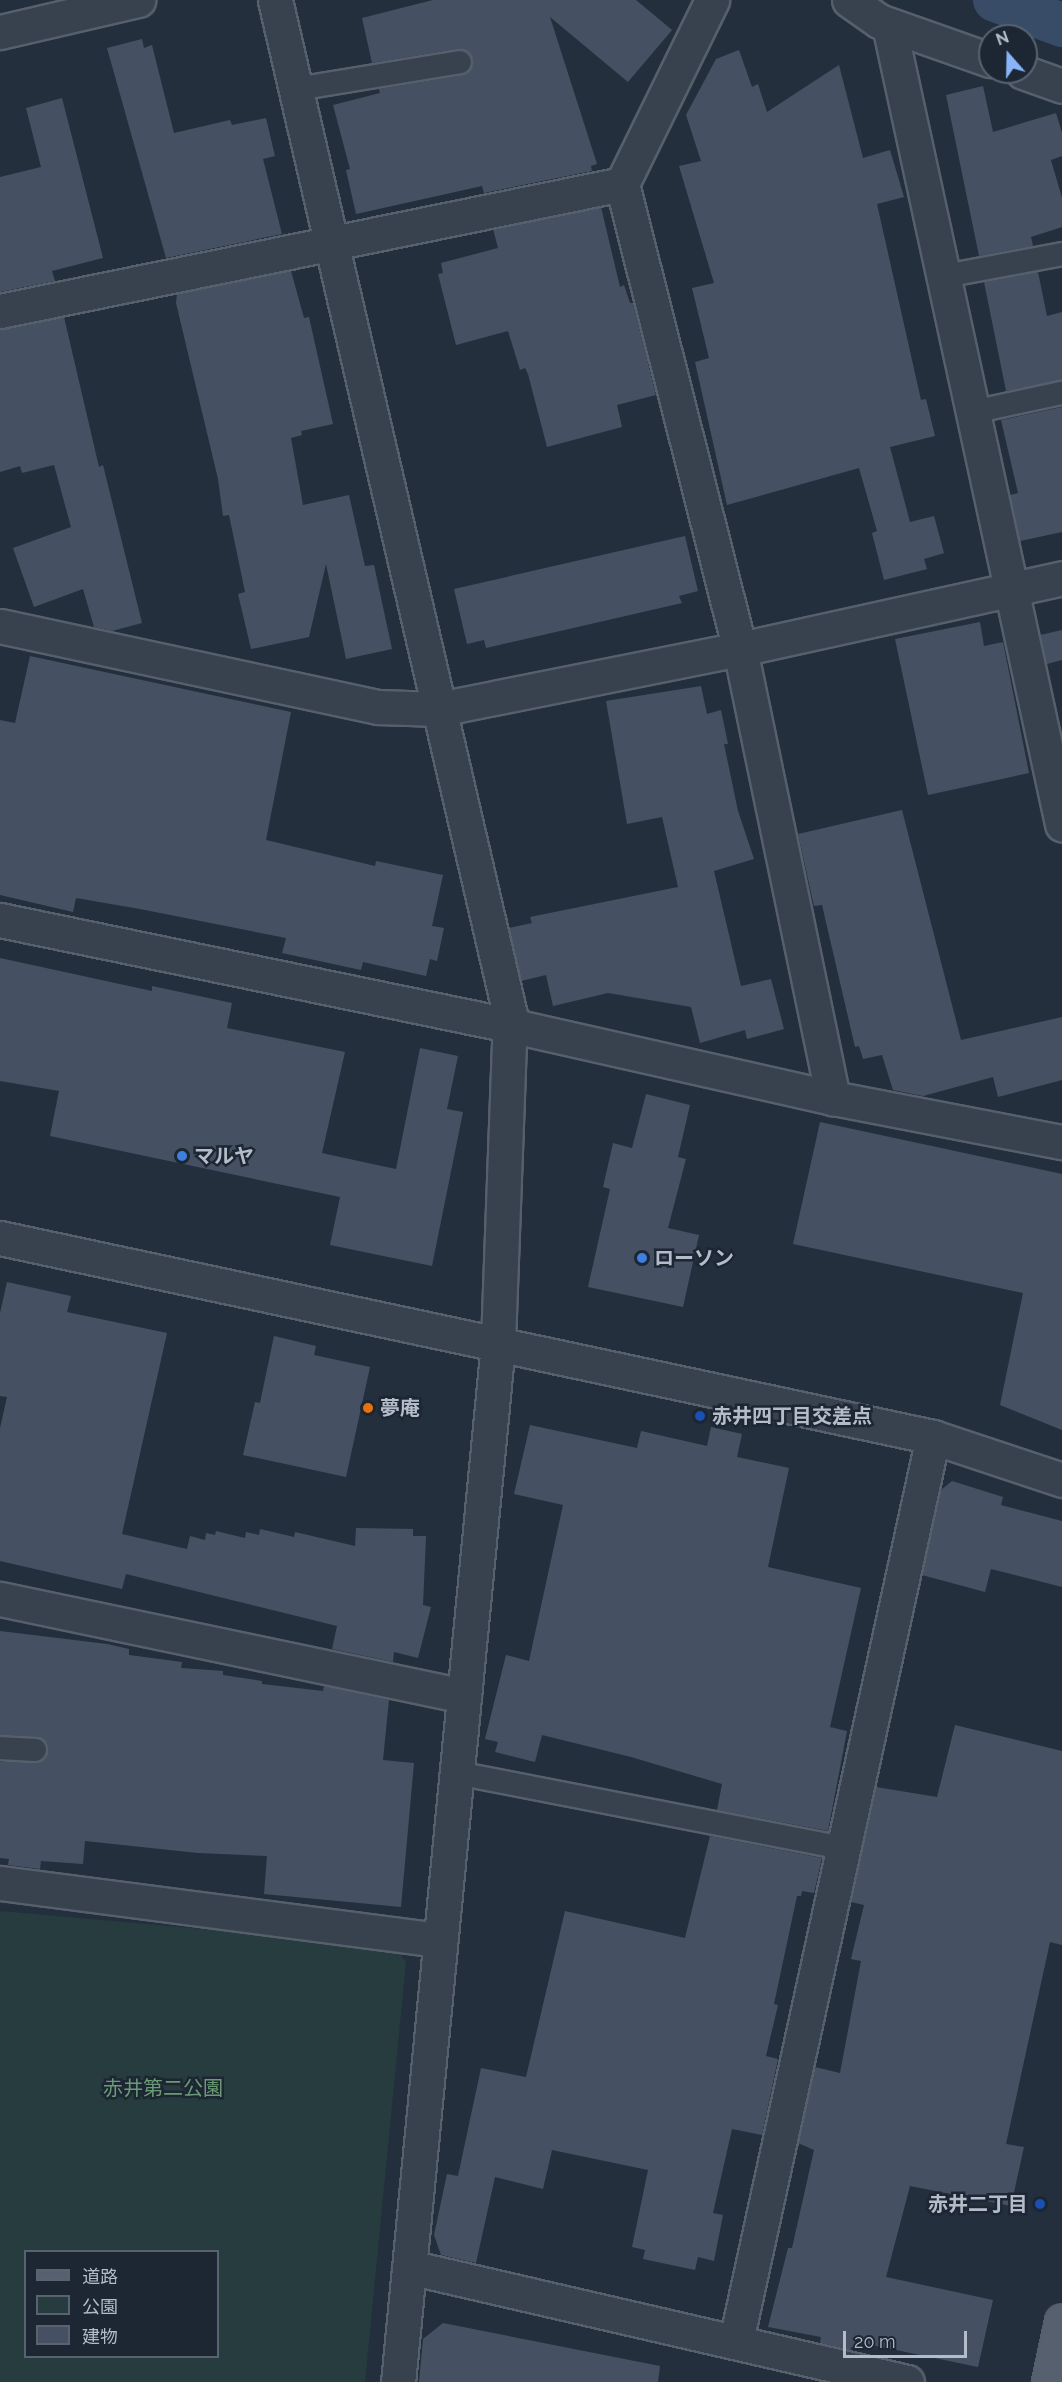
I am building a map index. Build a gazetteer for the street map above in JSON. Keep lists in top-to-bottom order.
{
  "parks": ["赤井第二公園"],
  "places": [
    "マルヤ",
    "ローソン",
    "夢庵",
    "赤井四丁目交差点",
    "赤井二丁目"
  ],
  "legend": ["道路", "公園", "建物"],
  "scale_bar": "20 m",
  "north": "top"
}
